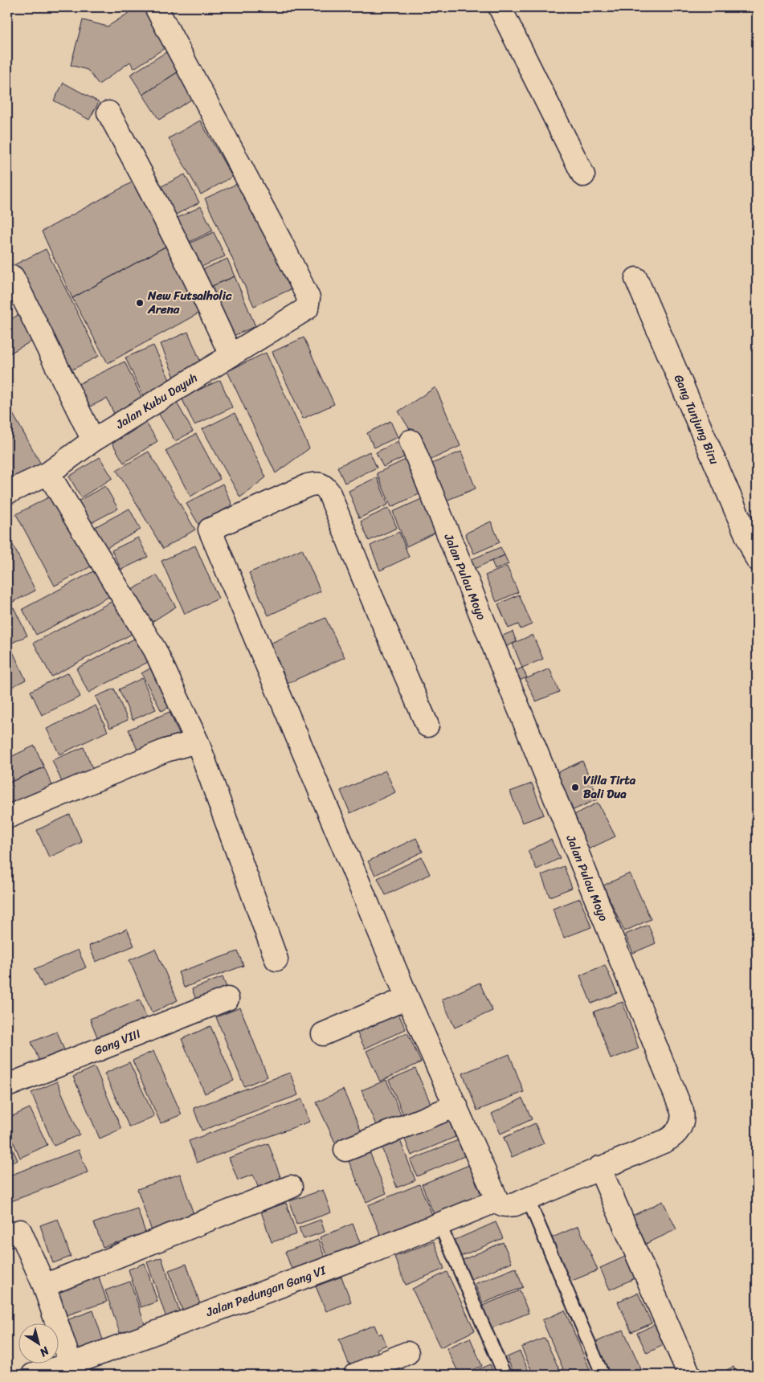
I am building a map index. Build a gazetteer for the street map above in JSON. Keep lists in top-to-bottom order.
{
  "streets": {
    "street": [
      "Jalan Kubu Dayuh",
      "Gang Tunjung Biru",
      "Jalan Pulau Moyo",
      "Gang VIII",
      "Jalan Pedungan Gang VI"
    ]
  },
  "crossings": [
    ["Jalan Pulau Moyo", "Jalan Pedungan Gang VI"]
  ],
  "places": ["New Futsalholic Arena", "Villa Tirta Bali Dua"],
  "north": "bottom right"
}
